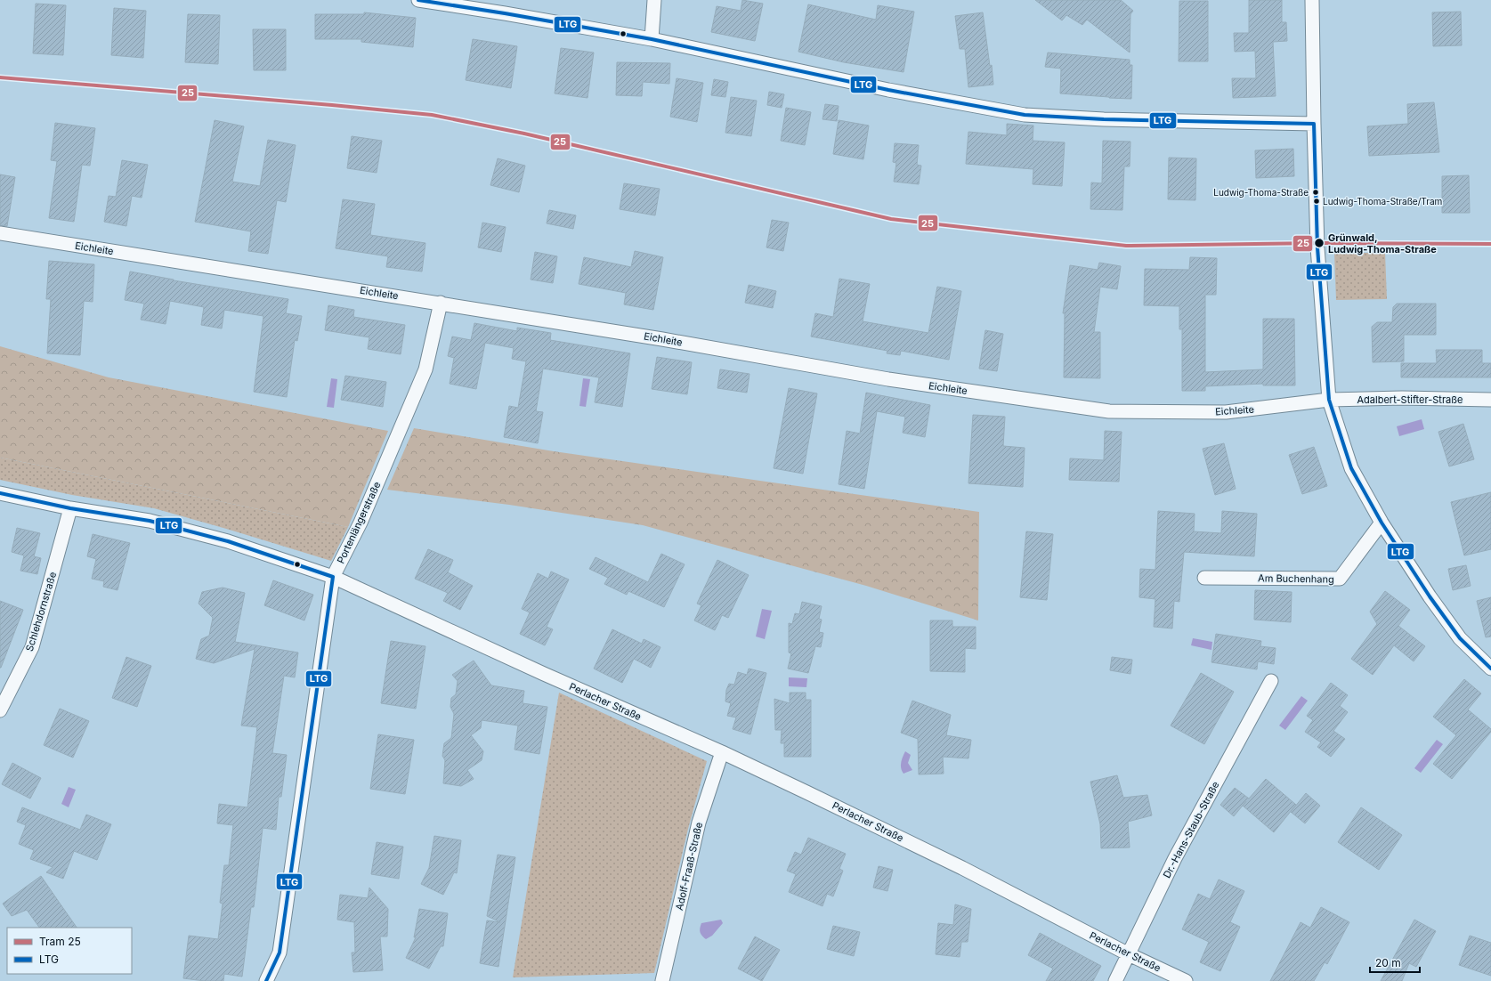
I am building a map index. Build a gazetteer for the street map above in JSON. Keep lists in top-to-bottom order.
{
  "streets": {
    "street": [
      "Eichleite",
      "Adalbert-Stifter-Straße",
      "Portenlängerstraße",
      "Am Buchenhang",
      "Schlehdornstraße",
      "Perlacher Straße",
      "Dr.-Hans-Staub-Straße",
      "Adolf-Fraaß-Straße"
    ]
  },
  "crossings": [
    ["Eichleite", "Adalbert-Stifter-Straße"],
    ["Eichleite", "Portenlängerstraße"],
    ["Portenlängerstraße", "Perlacher Straße"],
    ["Schlehdornstraße", "Perlacher Straße"],
    ["Perlacher Straße", "Dr.-Hans-Staub-Straße"],
    ["Perlacher Straße", "Adolf-Fraaß-Straße"]
  ],
  "places": ["Ludwig-Thoma-Straße", "Ludwig-Thoma-Straße/Tram", "Grünwald, Ludwig-Thoma-Straße"],
  "lines": ["transit line LTG", "tram line 25"],
  "legend": ["Tram 25", "LTG"],
  "scale_bar": "20 m"
}
